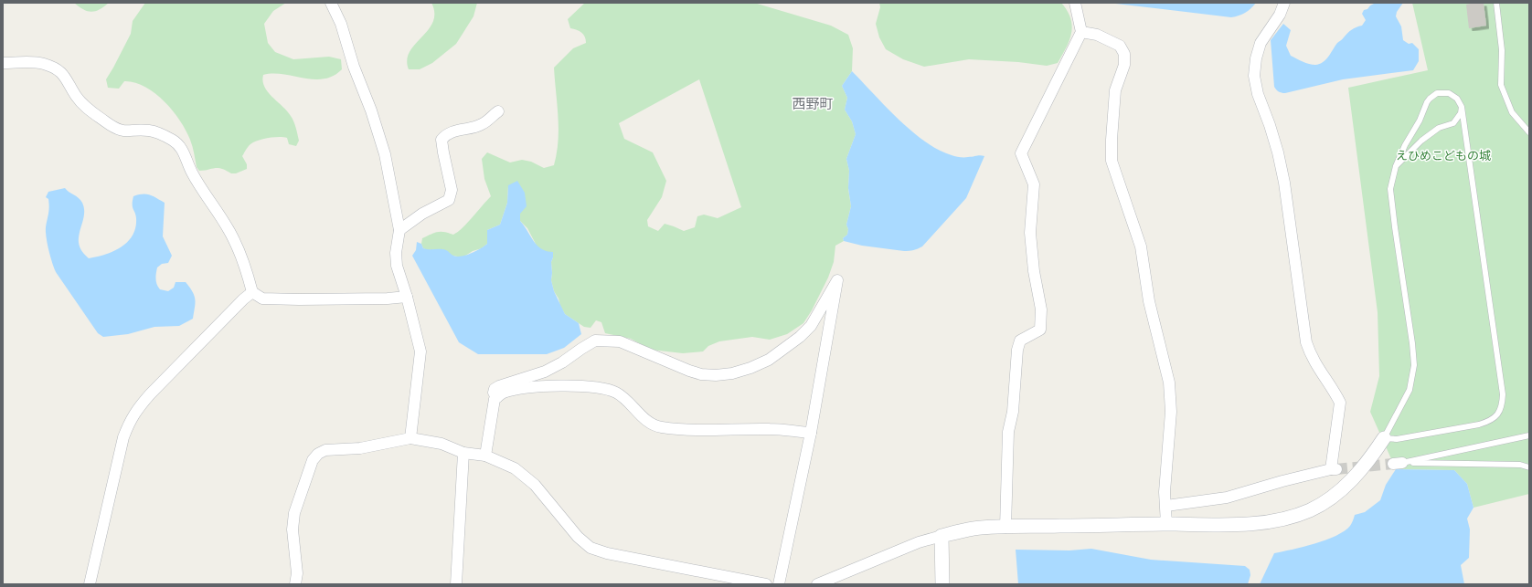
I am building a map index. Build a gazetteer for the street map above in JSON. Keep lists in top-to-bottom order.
{
  "districts": ["西野町"],
  "parks": ["えひめこどもの城"]
}
